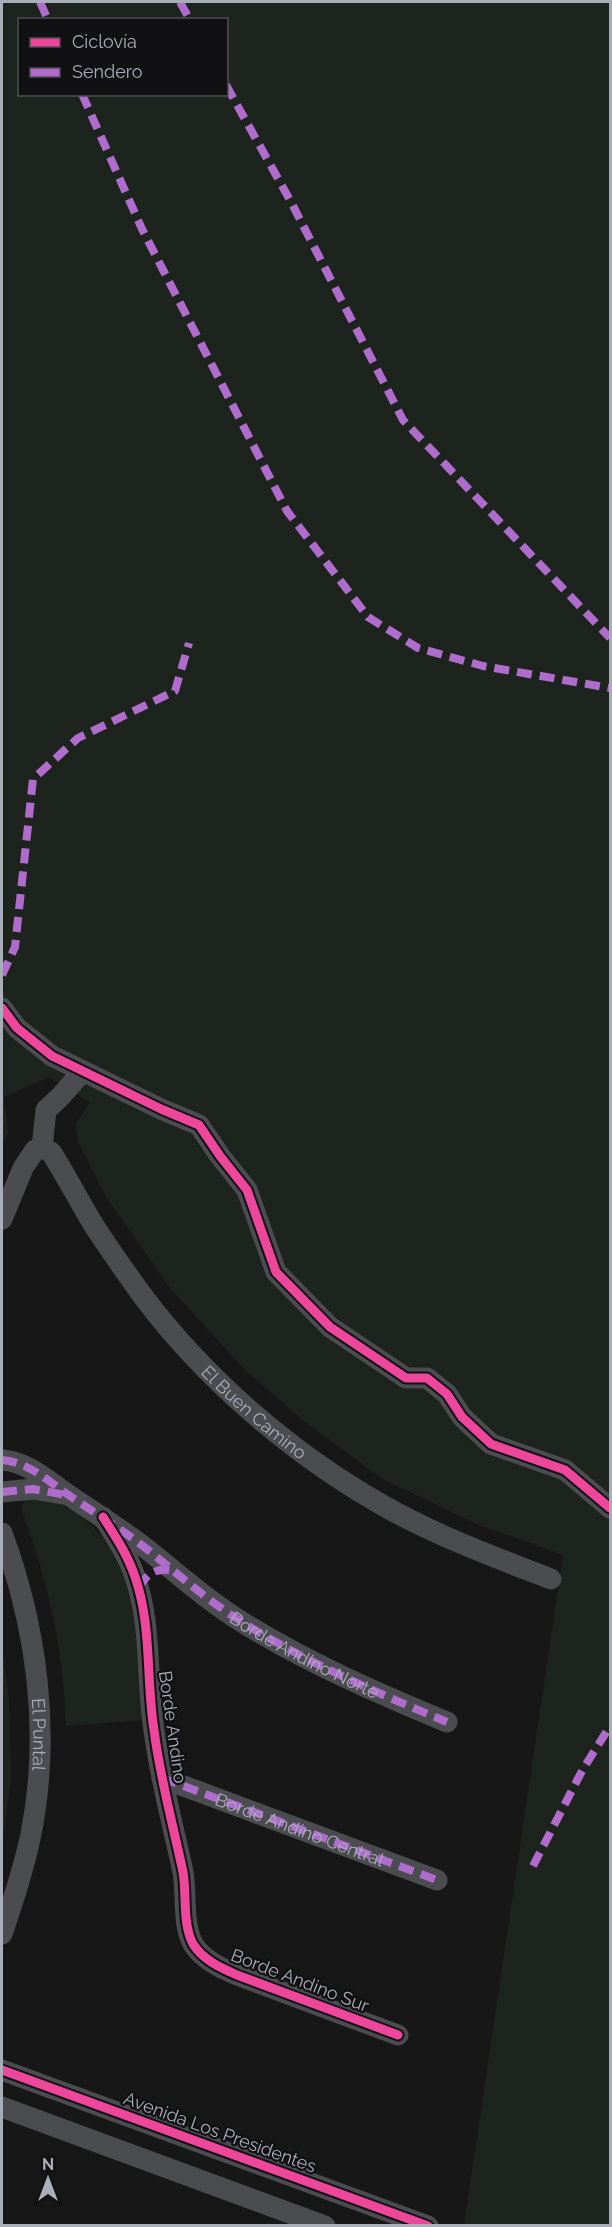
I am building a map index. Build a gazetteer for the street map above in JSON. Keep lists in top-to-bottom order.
{
  "streets": {
    "street": [
      "El Buen Camino",
      "Borde Andino Norte",
      "Borde Andino",
      "El Puntal",
      "Borde Andino Central",
      "Borde Andino Sur",
      "Avenida Los Presidentes"
    ]
  },
  "crossings": [
    ["Borde Andino Norte", "Borde Andino"],
    ["Borde Andino", "Borde Andino Central"],
    ["Borde Andino", "Borde Andino Sur"]
  ],
  "legend": ["Ciclovía", "Sendero"],
  "north": "top"
}
